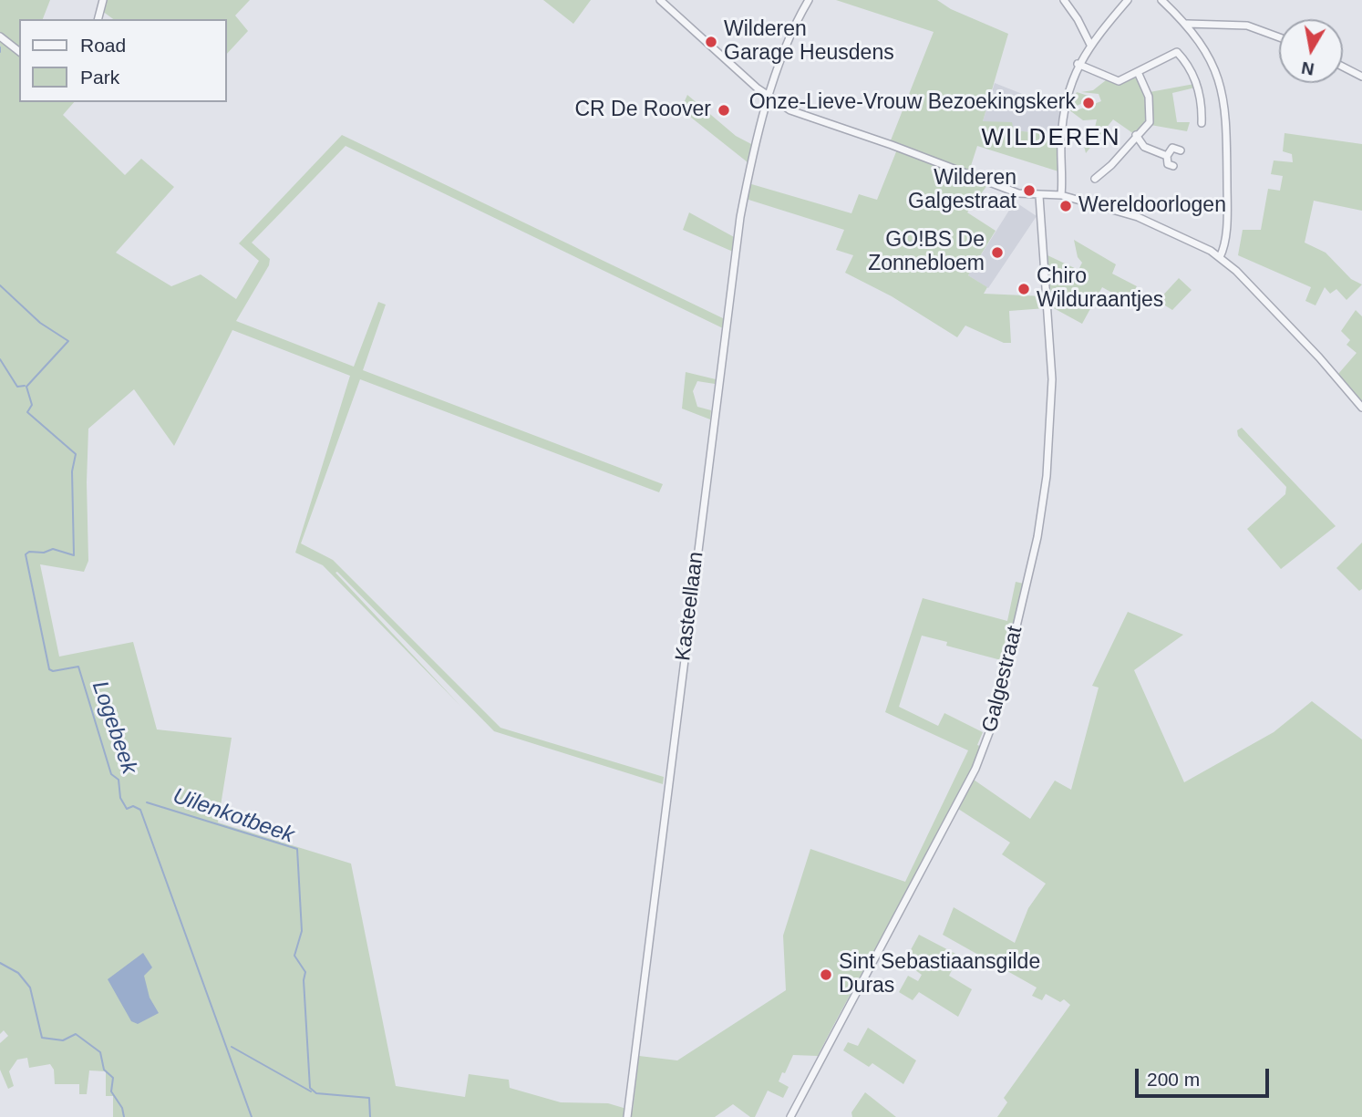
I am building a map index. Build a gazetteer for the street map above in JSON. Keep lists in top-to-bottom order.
{
  "streets": {
    "street": ["Kasteellaan", "Galgestraat"]
  },
  "districts": ["WILDEREN"],
  "water": ["Logebeek", "Uilenkotbeek"],
  "places": [
    "Wilderen Garage Heusdens",
    "Onze-Lieve-Vrouw Bezoekingskerk",
    "CR De Roover",
    "Wilderen Galgestraat",
    "Wereldoorlogen",
    "GO!BS De Zonnebloem",
    "Chiro Wilduraantjes",
    "Sint Sebastiaansgilde Duras"
  ],
  "legend": ["Road", "Park"],
  "scale_bar": "200 m",
  "north": "bottom"
}
